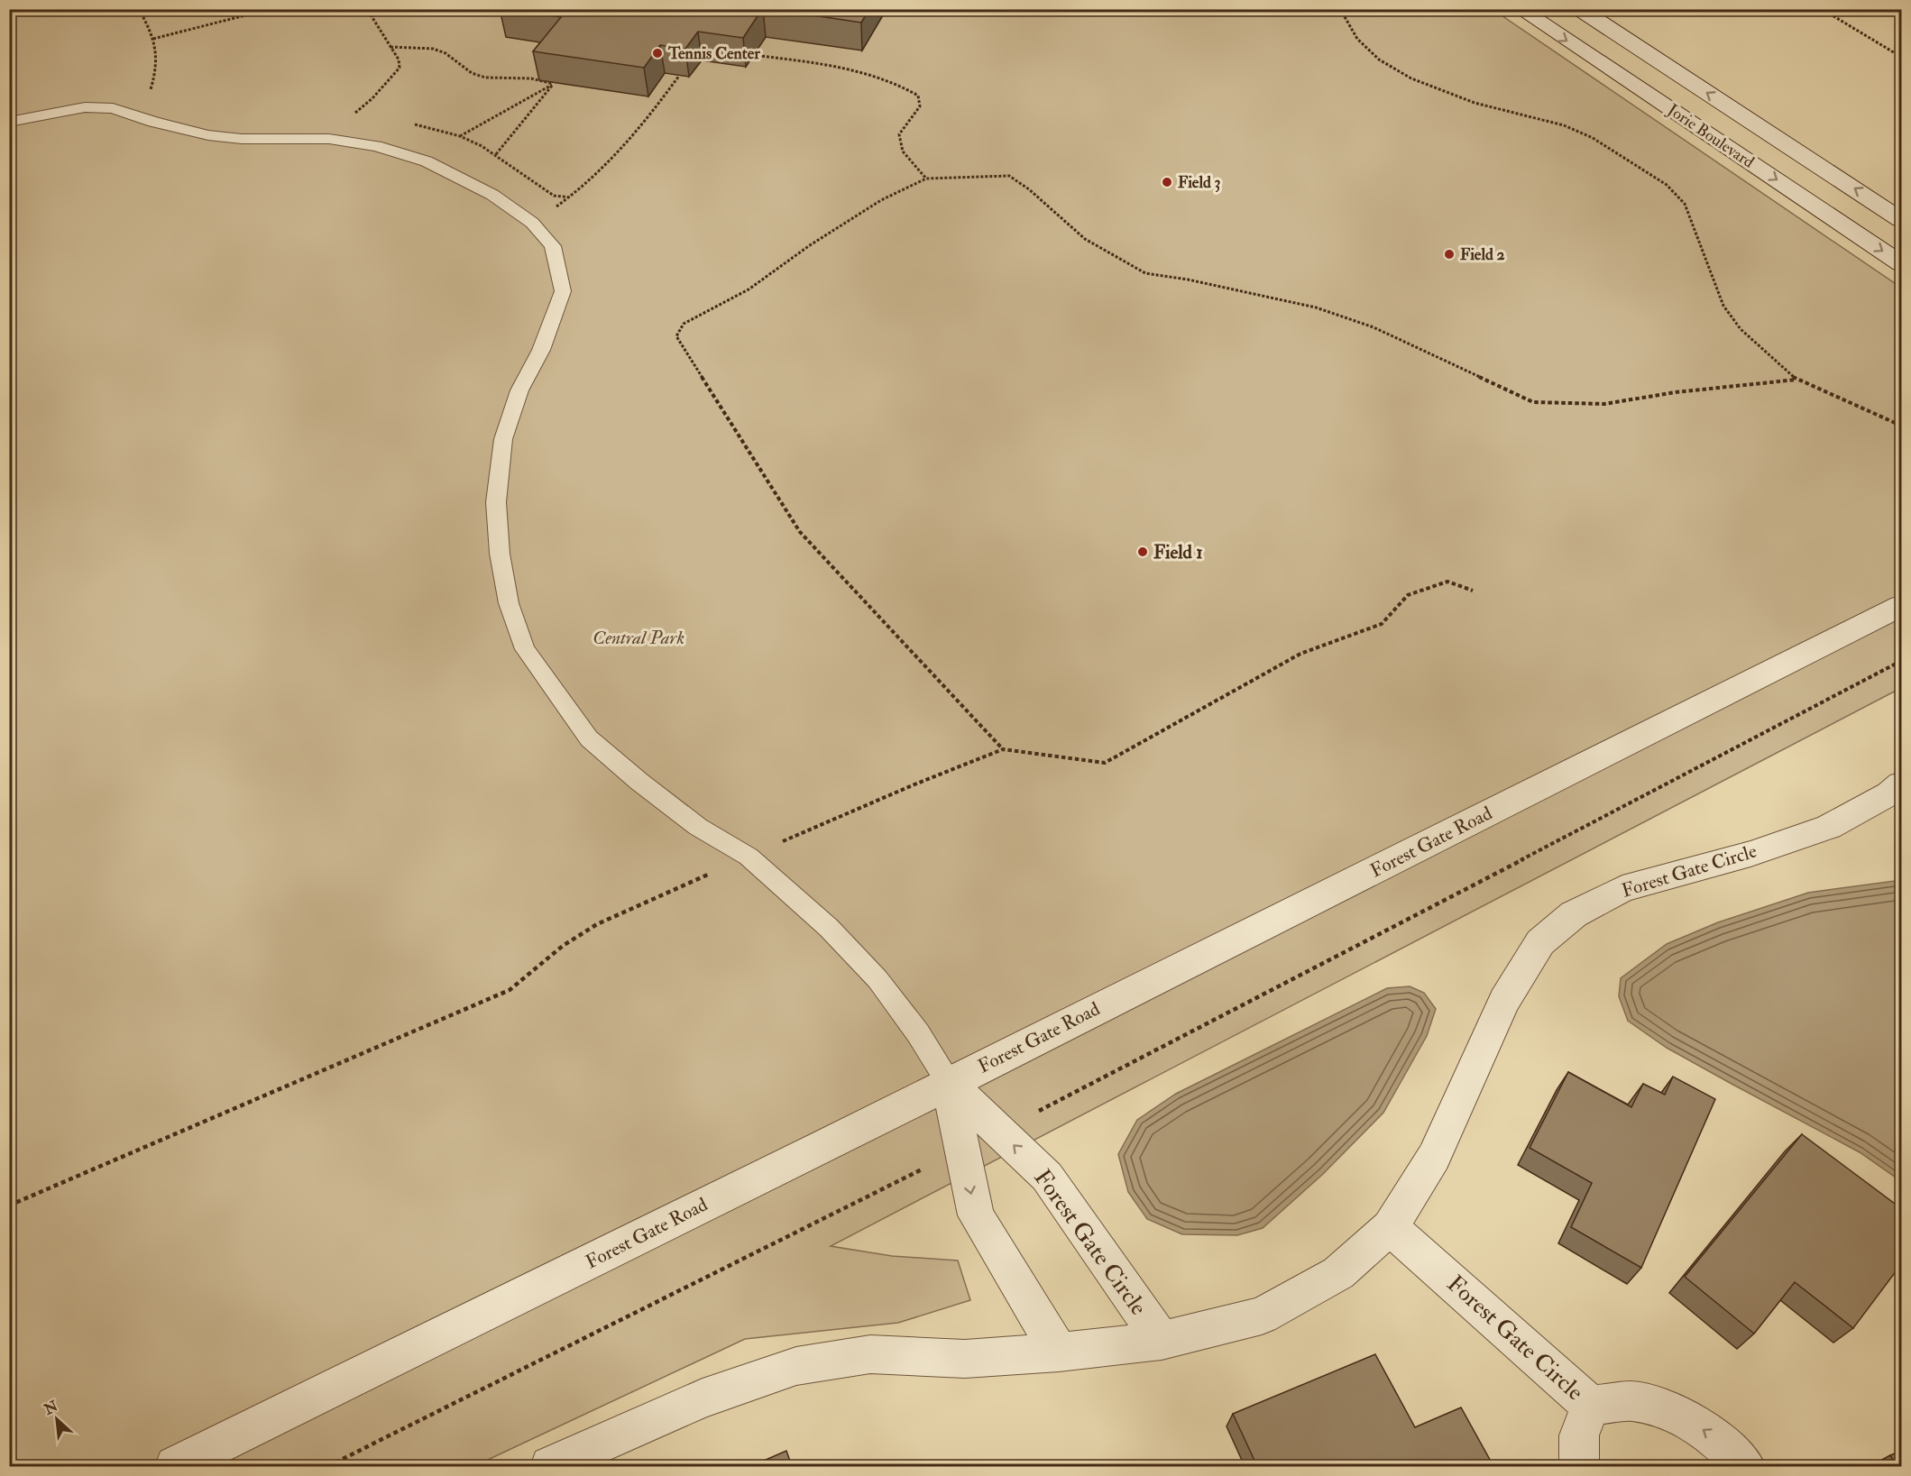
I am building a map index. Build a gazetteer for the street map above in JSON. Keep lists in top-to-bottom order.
{
  "streets": {
    "street": ["Jorie Boulevard", "Forest Gate Road", "Forest Gate Circle"]
  },
  "crossings": [
    ["Forest Gate Road", "Forest Gate Circle"]
  ],
  "parks": ["Central Park"],
  "places": [
    "Tennis Center",
    "Field 3",
    "Field 2",
    "Field 1"
  ],
  "north": "top left"
}
